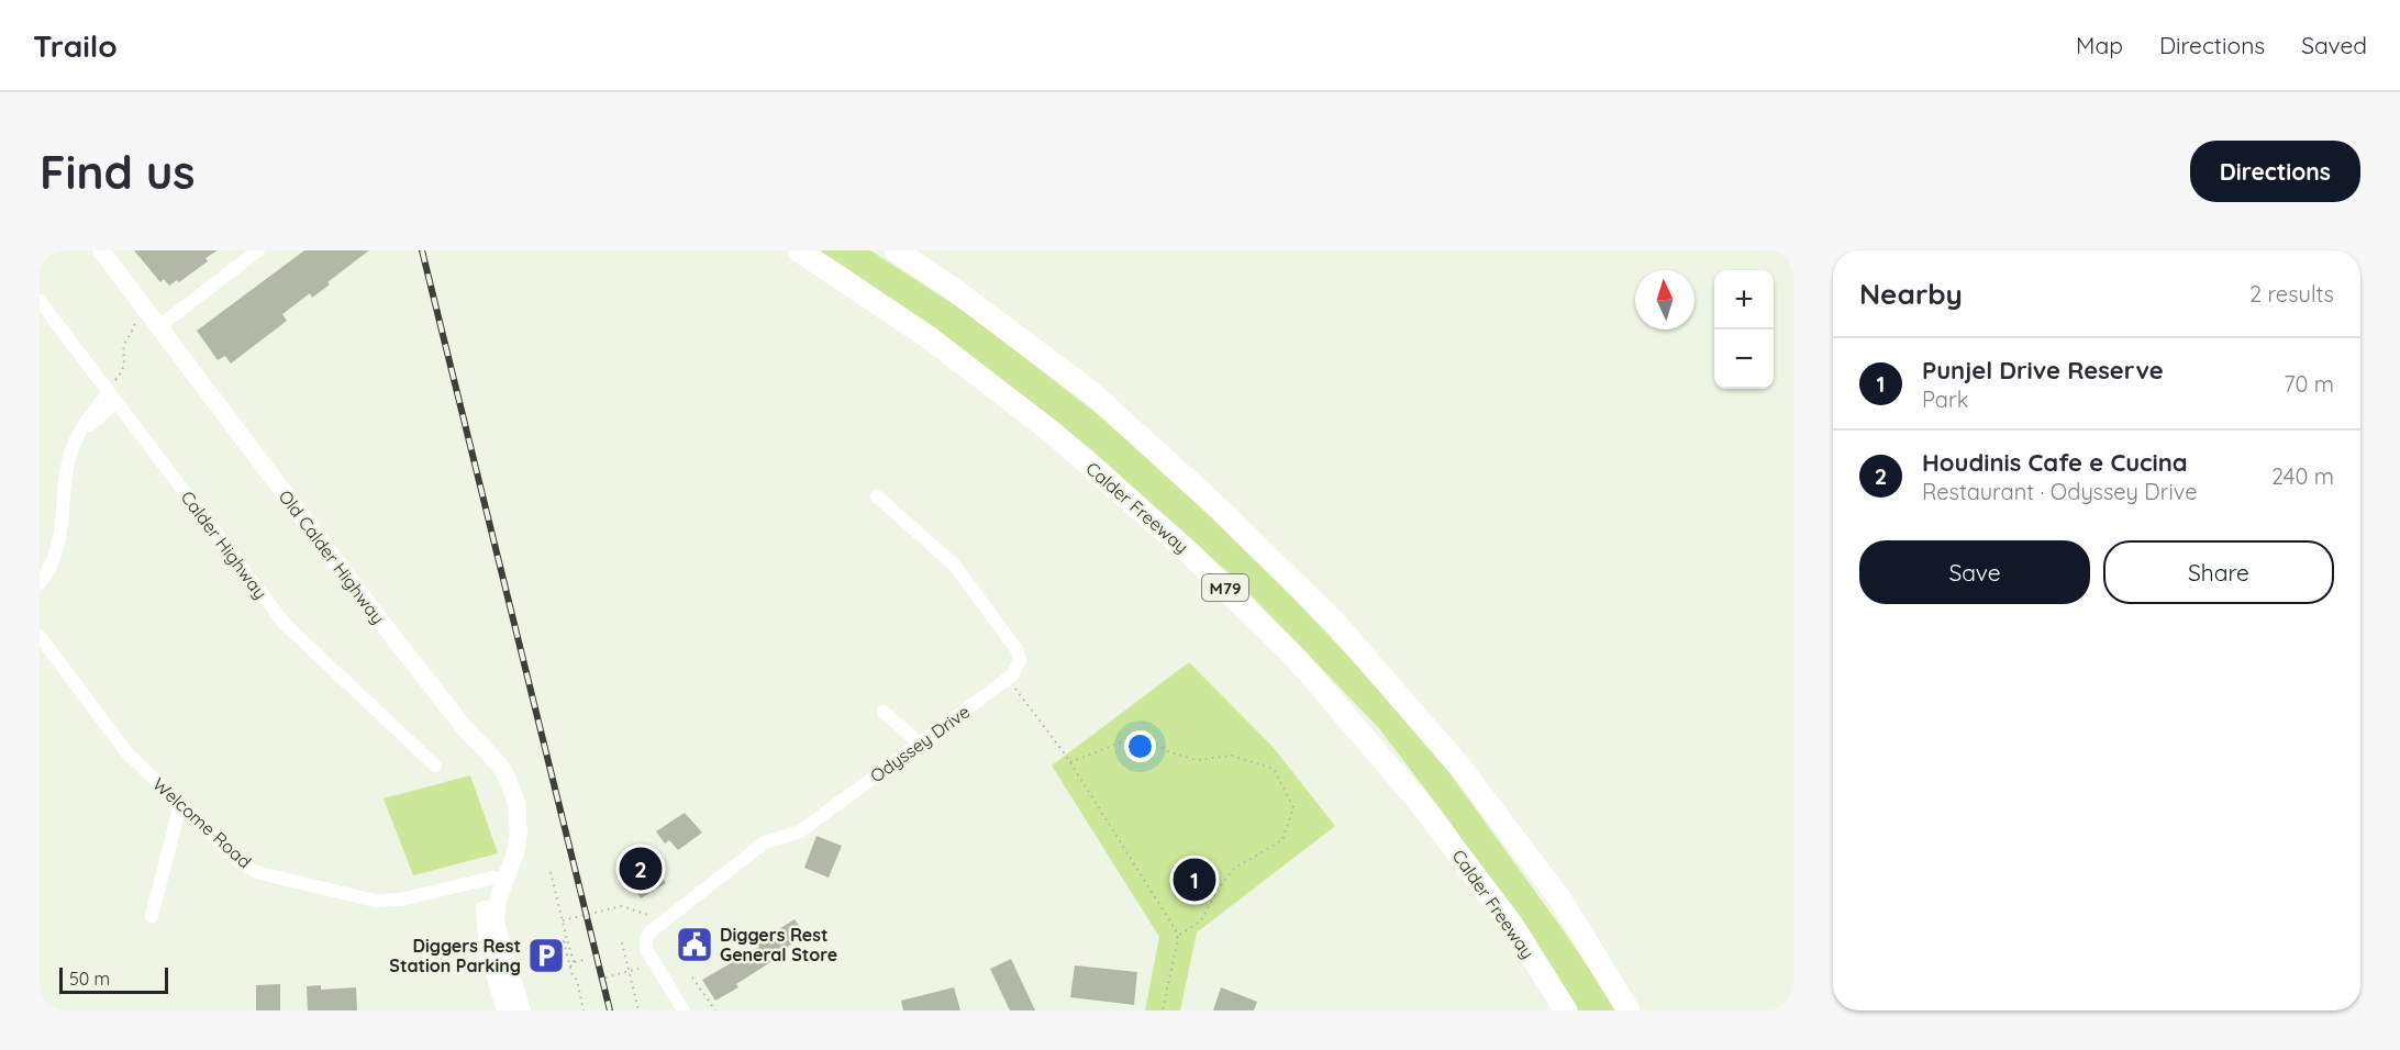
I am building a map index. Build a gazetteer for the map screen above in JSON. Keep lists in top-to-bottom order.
{
  "streets": {
    "highway": ["Calder Freeway", "M79"],
    "street": [
      "Calder Highway",
      "Old Calder Highway",
      "Odyssey Drive",
      "Welcome Road"
    ]
  },
  "crossings": [
    ["Old Calder Highway", "Welcome Road"]
  ],
  "places": {
    "public building": ["Diggers Rest General Store"],
    "parking": ["Diggers Rest Station Parking"]
  },
  "scale_bar": "50 m",
  "north": "top",
  "page": {
    "header": "Trailo",
    "nav": ["Map", "Directions", "Saved"],
    "buttons": [
      "Directions",
      ["Save", "Share"]
    ],
    "title": "Find us",
    "heading": ["Nearby", "2 results"],
    "map_buttons": ["+", "−"],
    "list": [
      {
        "mark": "1",
        "name": "Punjel Drive Reserve",
        "note": "Park",
        "value": "70 m"
      },
      {
        "mark": "2",
        "name": "Houdinis Cafe e Cucina",
        "note": "Restaurant · Odyssey Drive",
        "value": "240 m"
      }
    ],
    "pins": ["2", "1"],
    "scale": "50 m"
  }
}
